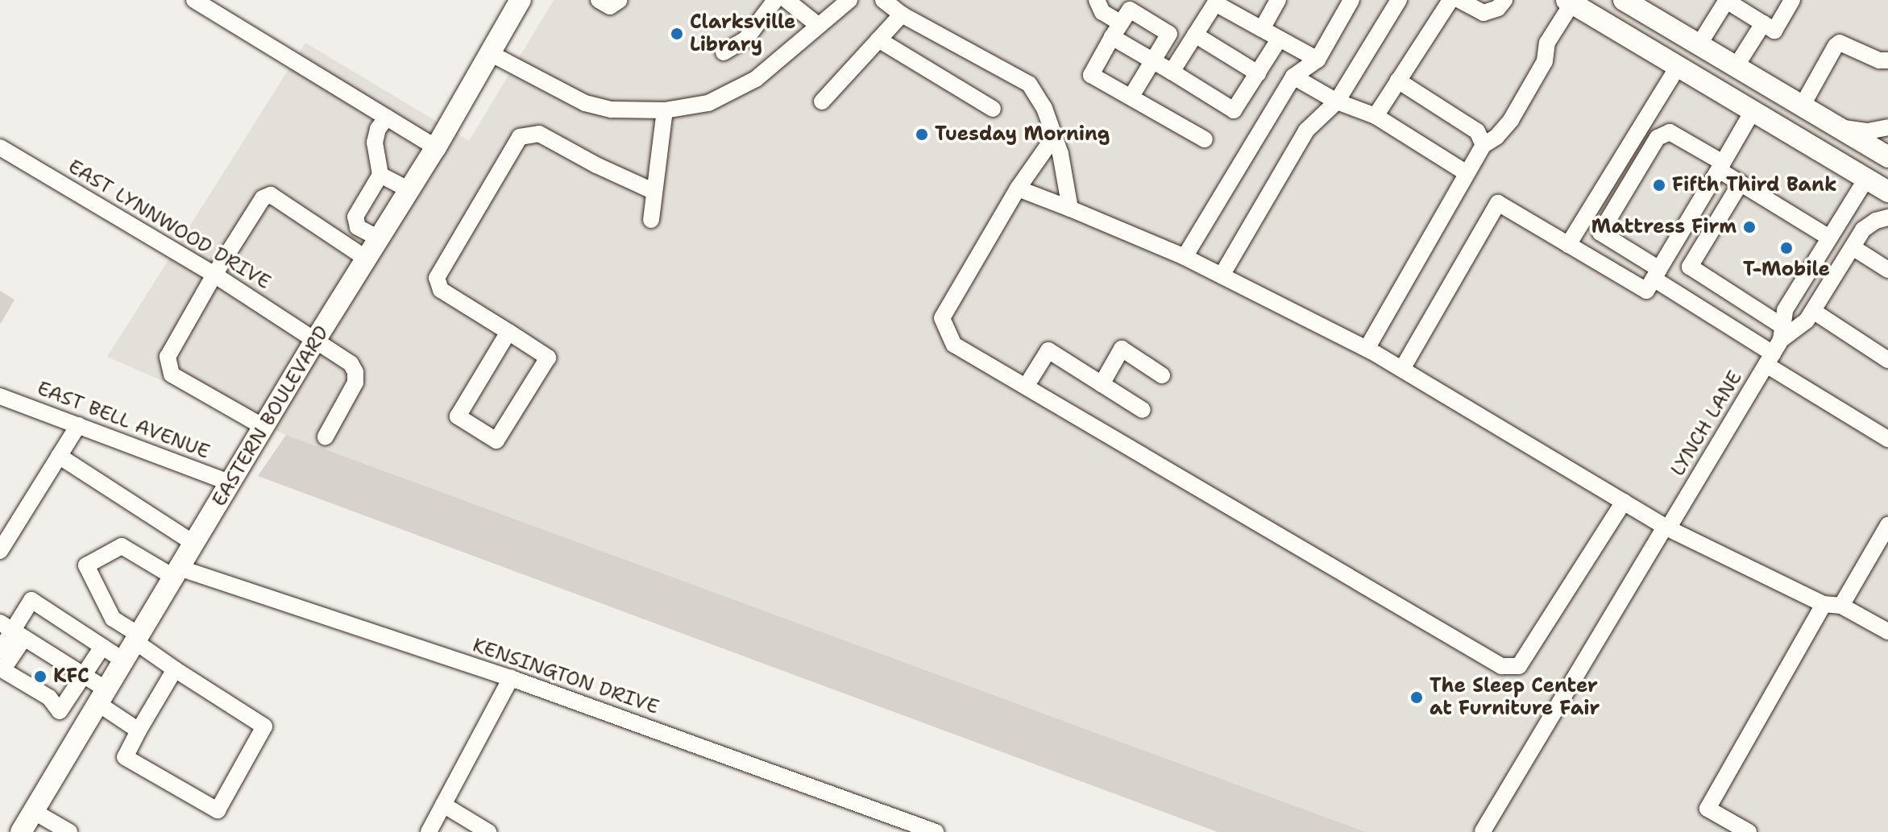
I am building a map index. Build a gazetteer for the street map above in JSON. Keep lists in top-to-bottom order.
{
  "streets": {
    "main road": ["EASTERN BOULEVARD"],
    "street": [
      "EAST LYNNWOOD DRIVE",
      "EAST BELL AVENUE",
      "LYNCH LANE",
      "KENSINGTON DRIVE"
    ]
  },
  "crossings": [
    ["EAST LYNNWOOD DRIVE", "EASTERN BOULEVARD"],
    ["EASTERN BOULEVARD", "EAST BELL AVENUE"],
    ["EASTERN BOULEVARD", "KENSINGTON DRIVE"]
  ],
  "places": [
    "Clarksville Library",
    "Tuesday Morning",
    "Fifth Third Bank",
    "Mattress Firm",
    "T-Mobile",
    "KFC",
    "The Sleep Center at Furniture Fair"
  ]
}
